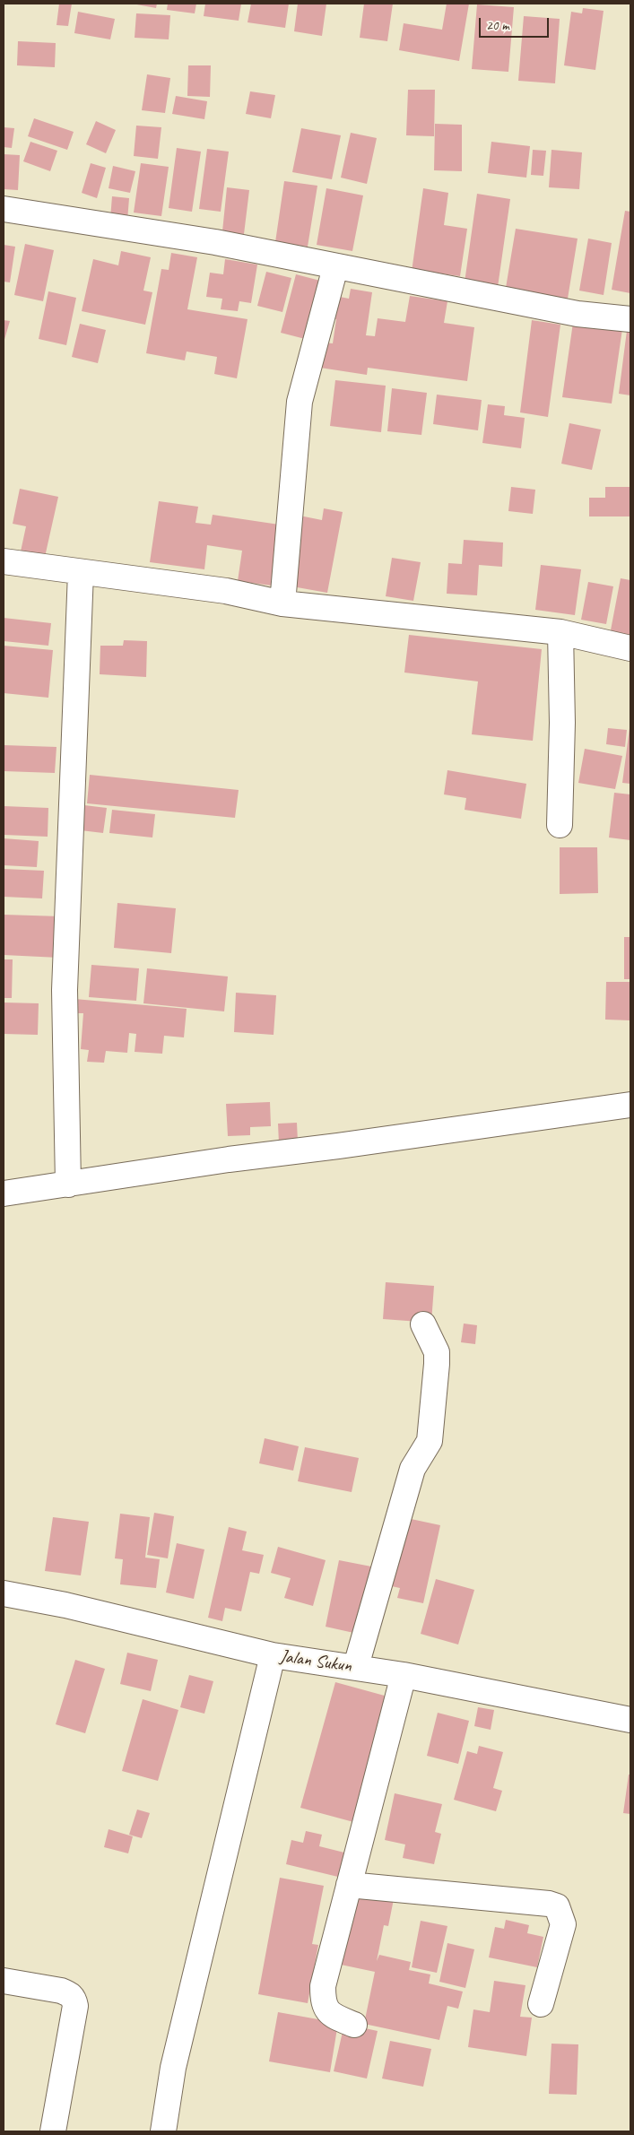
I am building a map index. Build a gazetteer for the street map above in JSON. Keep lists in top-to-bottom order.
{
  "streets": {
    "street": ["Jalan Sukun"]
  },
  "scale_bar": "20 m"
}
